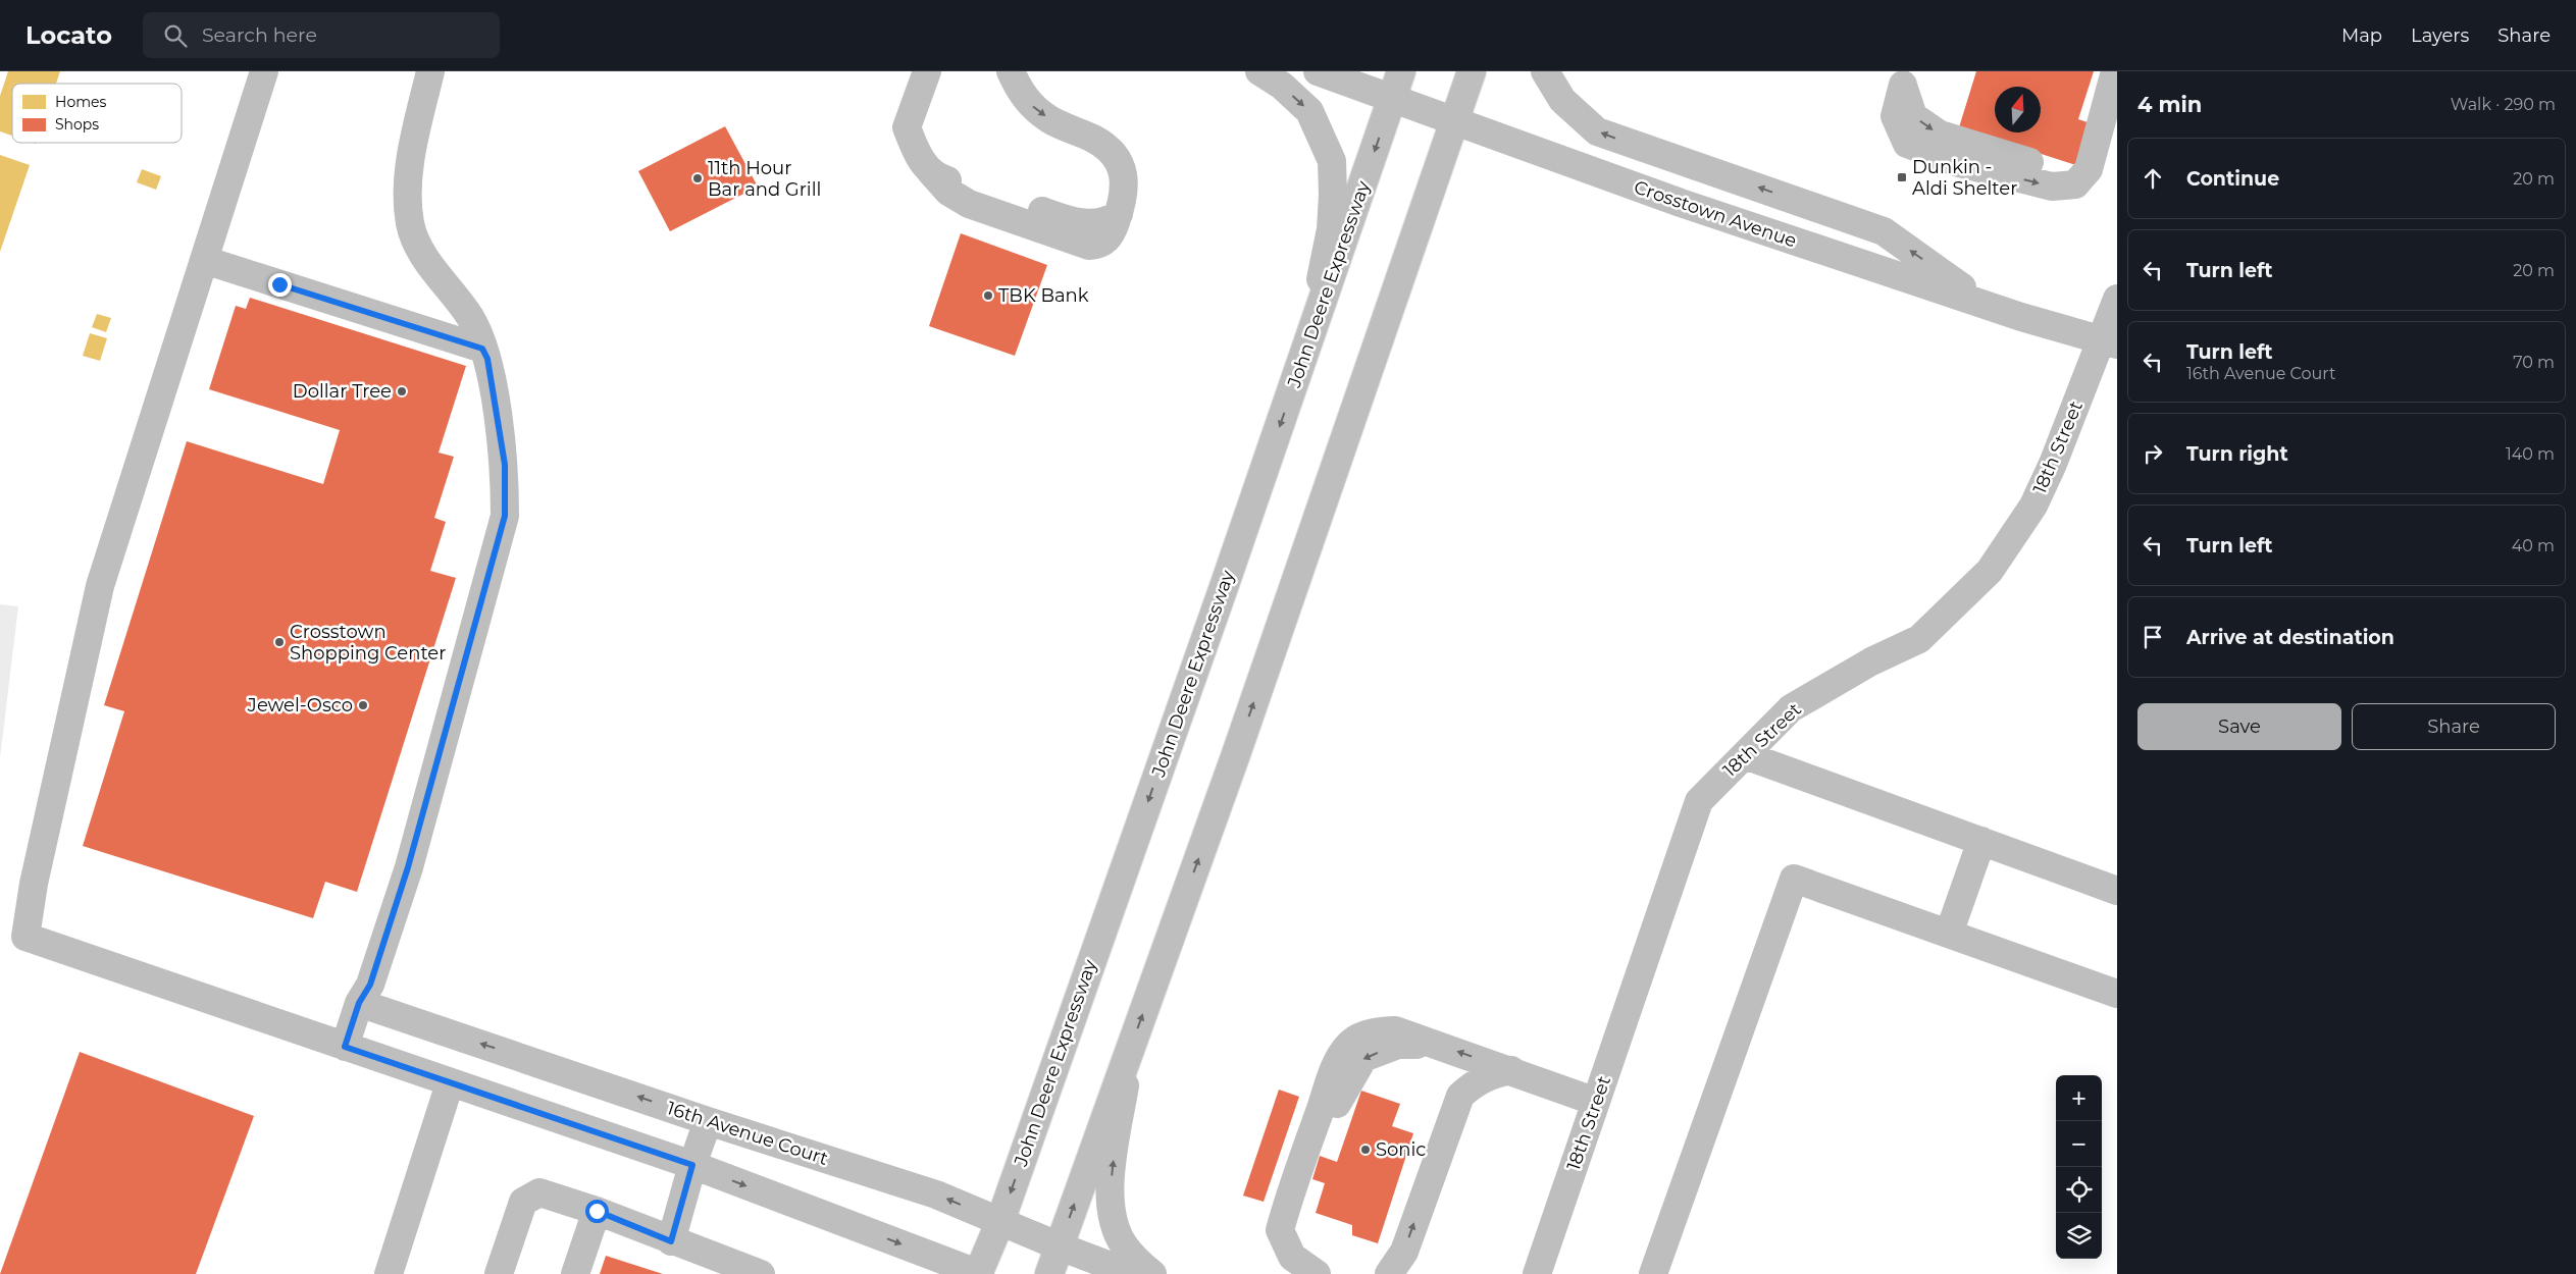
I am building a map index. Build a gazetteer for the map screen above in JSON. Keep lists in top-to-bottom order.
{
  "streets": {
    "main road": [
      "Crosstown Avenue",
      "John Deere Expressway",
      "18th Street",
      "16th Avenue Court"
    ]
  },
  "crossings": [
    ["Crosstown Avenue", "John Deere Expressway"],
    ["Crosstown Avenue", "18th Street"],
    ["John Deere Expressway", "16th Avenue Court"]
  ],
  "places": {
    "transit": ["Dunkin - Aldi Shelter"],
    "other": [
      "11th Hour Bar and Grill",
      "TBK Bank",
      "Dollar Tree",
      "Crosstown Shopping Center",
      "Jewel-Osco",
      "Sonic"
    ]
  },
  "legend": ["Homes", "Shops"],
  "north": "top",
  "page": {
    "header": "Locato",
    "search": "Search here",
    "nav": ["Map", "Layers", "Share"],
    "heading": ["4 min", "Walk · 290 m"],
    "list": [
      ["Continue", "20 m"],
      ["Turn left", "20 m"],
      ["Turn left", "16th Avenue Court", "70 m"],
      ["Turn right", "140 m"],
      ["Turn left", "40 m"],
      "Arrive at destination"
    ],
    "buttons": ["Save", "Share"],
    "map_buttons": ["+", "−"]
  }
}
